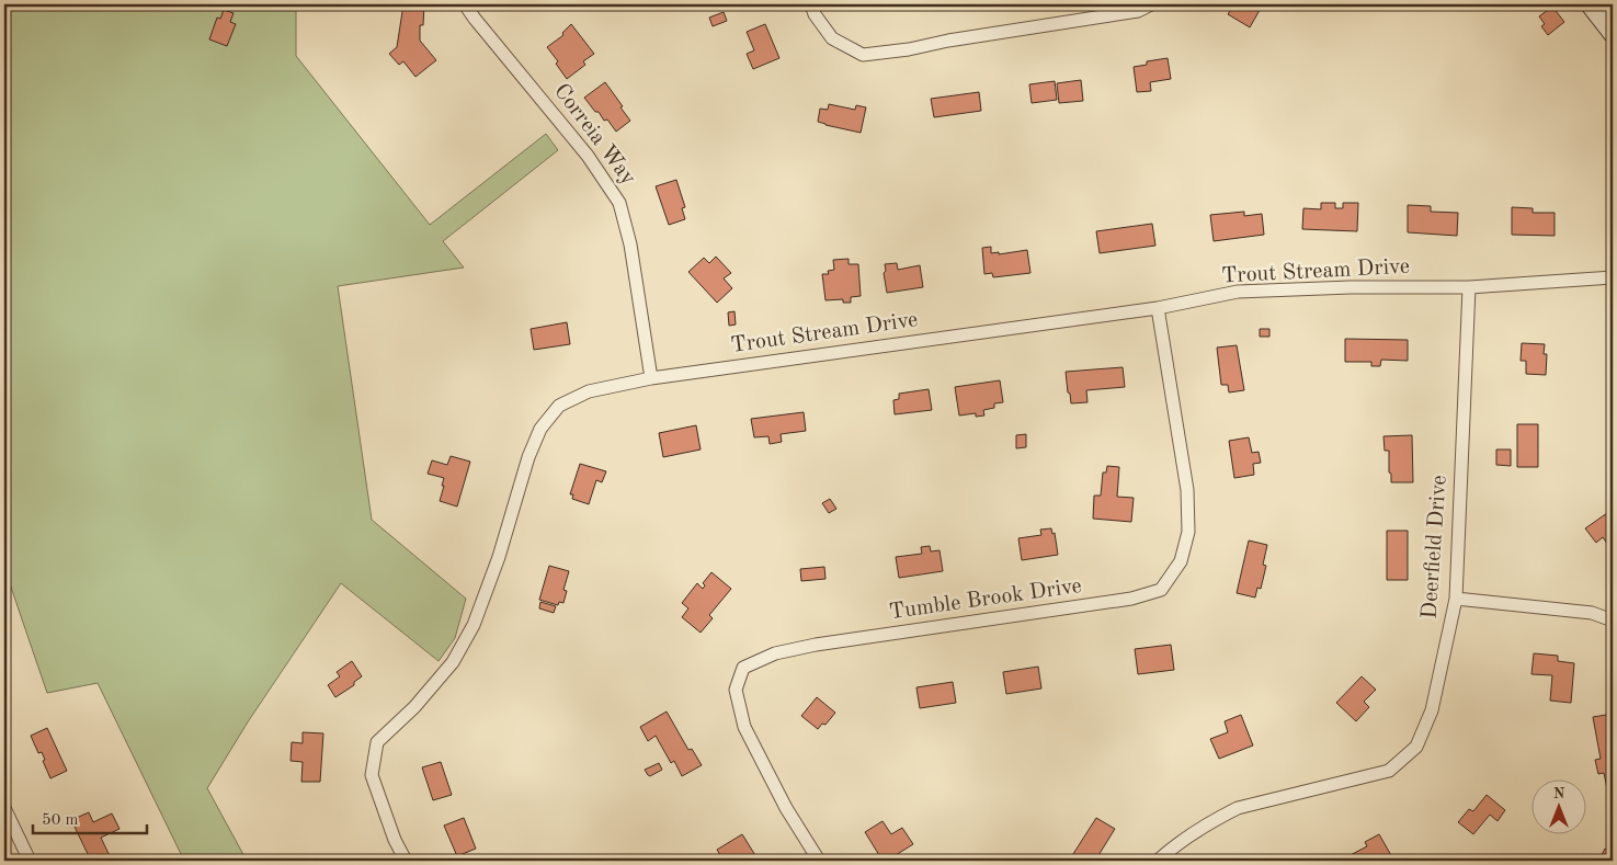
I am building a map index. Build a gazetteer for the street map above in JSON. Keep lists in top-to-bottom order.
{
  "streets": {
    "street": [
      "Correia Way",
      "Trout Stream Drive",
      "Deerfield Drive",
      "Tumble Brook Drive"
    ]
  },
  "crossings": [
    ["Correia Way", "Trout Stream Drive"],
    ["Trout Stream Drive", "Deerfield Drive"],
    ["Trout Stream Drive", "Tumble Brook Drive"]
  ],
  "scale_bar": "50 m",
  "north": "top"
}
